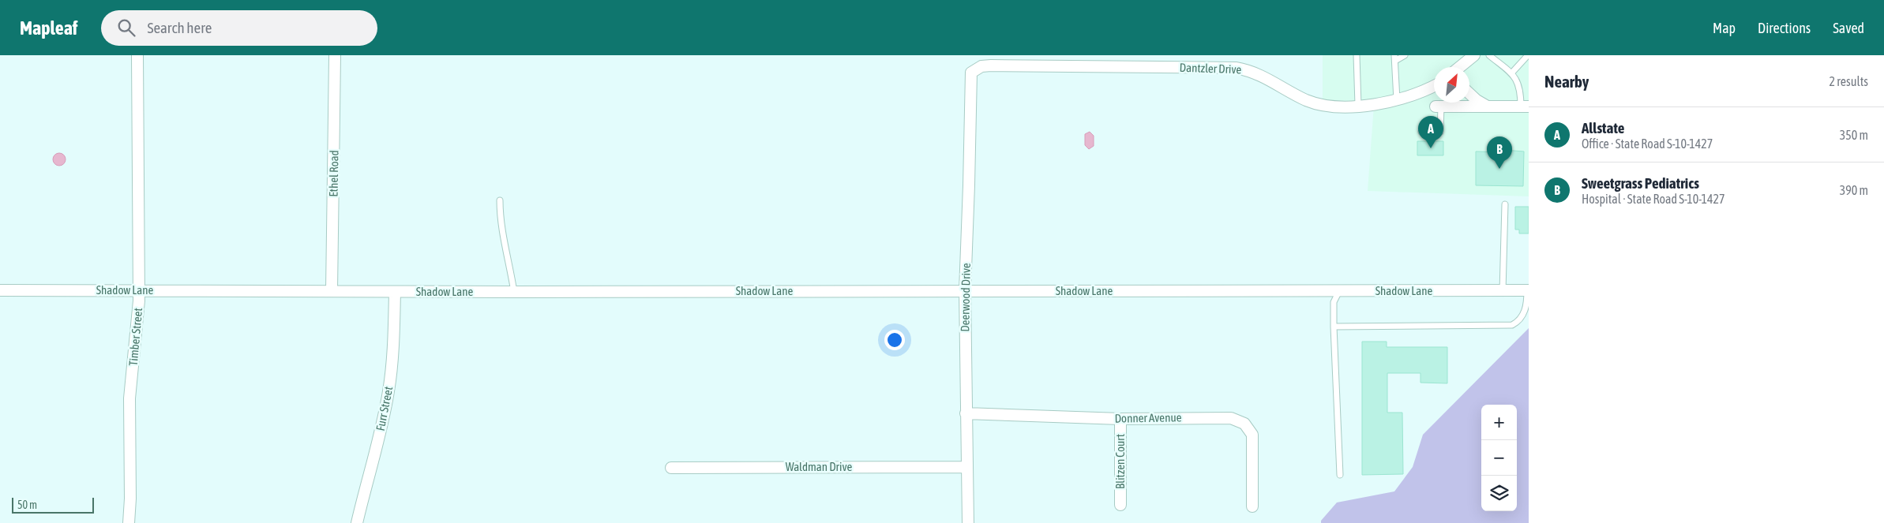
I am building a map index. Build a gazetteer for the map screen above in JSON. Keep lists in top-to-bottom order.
{
  "streets": {
    "street": [
      "Dantzler Drive",
      "Ethel Road",
      "Shadow Lane",
      "Deerwood Drive",
      "Timber Street",
      "Furr Street",
      "Donner Avenue",
      "Blitzen Court",
      "Waldman Drive"
    ]
  },
  "crossings": [
    ["Dantzler Drive", "Deerwood Drive"],
    ["Ethel Road", "Shadow Lane"],
    ["Shadow Lane", "Deerwood Drive"],
    ["Shadow Lane", "Timber Street"],
    ["Shadow Lane", "Furr Street"],
    ["Deerwood Drive", "Donner Avenue"],
    ["Deerwood Drive", "Waldman Drive"],
    ["Donner Avenue", "Blitzen Court"]
  ],
  "scale_bar": "50 m",
  "north": "top right",
  "page": {
    "header": "Mapleaf",
    "search": "Search here",
    "nav": ["Map", "Directions", "Saved"],
    "heading": ["Nearby", "2 results"],
    "list": [
      {
        "mark": "A",
        "name": "Allstate",
        "note": "Office · State Road S-10-1427",
        "value": "350 m"
      },
      {
        "mark": "B",
        "name": "Sweetgrass Pediatrics",
        "note": "Hospital · State Road S-10-1427",
        "value": "390 m"
      }
    ],
    "pins": ["A", "B"],
    "map_buttons": ["+", "−"],
    "scale": "50 m"
  }
}
